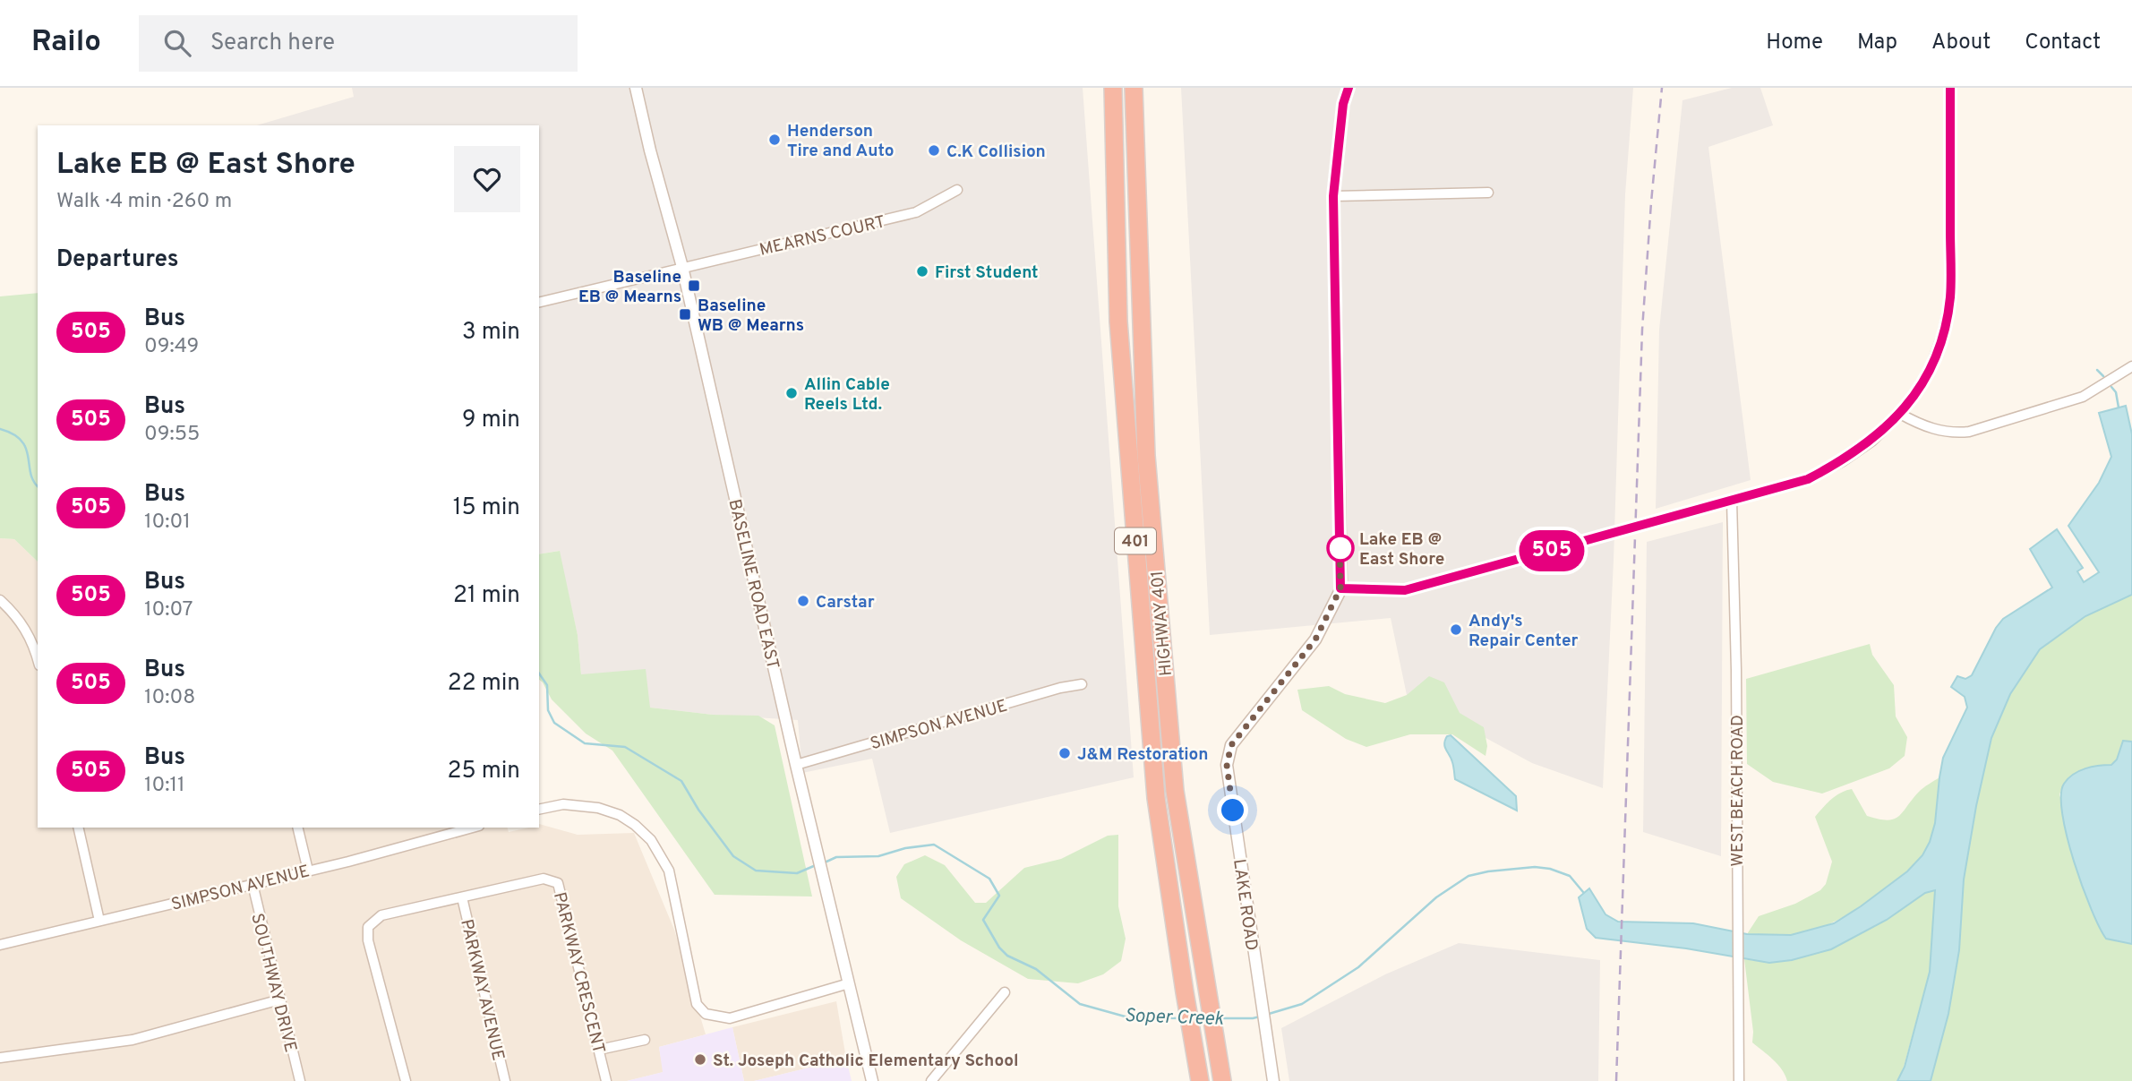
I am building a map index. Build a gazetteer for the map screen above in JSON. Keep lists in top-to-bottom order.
{
  "streets": {
    "highway": ["401", "HIGHWAY 401"],
    "street": [
      "MEARNS COURT",
      "BASELINE ROAD EAST",
      "SIMPSON AVENUE",
      "WEST BEACH ROAD",
      "LAKE ROAD",
      "PARKWAY CRESCENT",
      "SOUTHWAY DRIVE",
      "PARKWAY AVENUE"
    ]
  },
  "crossings": [
    ["MEARNS COURT", "BASELINE ROAD EAST"],
    ["BASELINE ROAD EAST", "SIMPSON AVENUE"],
    ["SIMPSON AVENUE", "SOUTHWAY DRIVE"],
    ["PARKWAY CRESCENT", "PARKWAY AVENUE"]
  ],
  "water": ["Soper Creek"],
  "places": {
    "other": [
      "Henderson Tire and Auto",
      "C.K Collision",
      "First Student",
      "Allin Cable Reels Ltd.",
      "Lake EB @ East Shore",
      "Carstar",
      "Andy's Repair Center",
      "J&M Restoration",
      "St. Joseph Catholic Elementary School"
    ],
    "transit": ["Baseline EB @ Mearns", "Baseline WB @ Mearns"]
  },
  "lines": ["bus line 505"],
  "page": {
    "header": "Railo",
    "search": "Search here",
    "nav": [
      "Home",
      "Map",
      "About",
      "Contact"
    ],
    "on_map": "505",
    "heading": [
      ["Lake EB @ East Shore", "Walk · 4 min · 260 m"],
      "Departures"
    ],
    "list": [
      {
        "mark": "505",
        "name": "Bus",
        "note": "09:49",
        "value": "3 min"
      },
      {
        "mark": "505",
        "name": "Bus",
        "note": "09:55",
        "value": "9 min"
      },
      {
        "mark": "505",
        "name": "Bus",
        "note": "10:01",
        "value": "15 min"
      },
      {
        "mark": "505",
        "name": "Bus",
        "note": "10:07",
        "value": "21 min"
      },
      {
        "mark": "505",
        "name": "Bus",
        "note": "10:08",
        "value": "22 min"
      },
      {
        "mark": "505",
        "name": "Bus",
        "note": "10:11",
        "value": "25 min"
      }
    ]
  }
}
